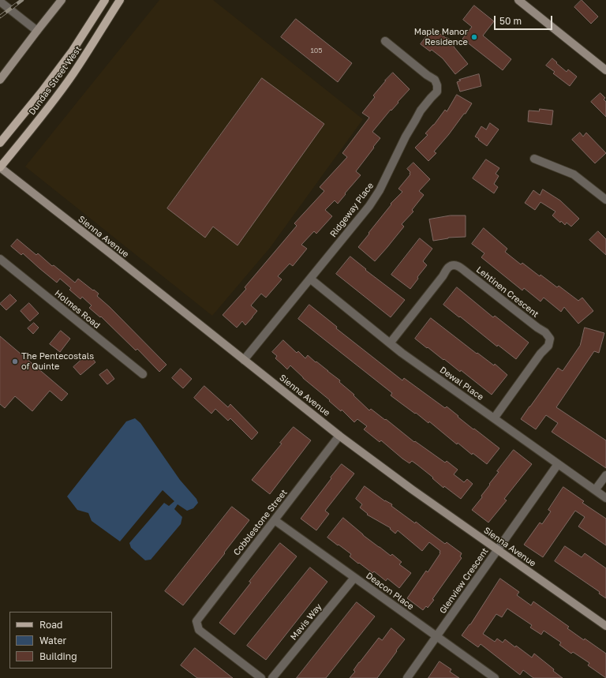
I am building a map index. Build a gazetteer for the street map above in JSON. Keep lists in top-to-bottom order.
{
  "streets": {
    "main road": ["Dundas Street West"],
    "street": [
      "Ridgeway Place",
      "Sienna Avenue",
      "Lehtinen Crescent",
      "Holmes Road",
      "Dewal Place",
      "Cobblestone Street",
      "Glenview Crescent",
      "Deacon Place",
      "Mavis Way"
    ]
  },
  "crossings": [
    ["Dundas Street West", "Sienna Avenue"],
    ["Ridgeway Place", "Sienna Avenue"],
    ["Ridgeway Place", "Dewal Place"],
    ["Sienna Avenue", "Cobblestone Street"],
    ["Sienna Avenue", "Glenview Crescent"],
    ["Lehtinen Crescent", "Dewal Place"],
    ["Dewal Place", "Glenview Crescent"],
    ["Cobblestone Street", "Deacon Place"],
    ["Glenview Crescent", "Deacon Place"],
    ["Deacon Place", "Mavis Way"]
  ],
  "places": ["Maple Manor Residence", "The Pentecostals of Quinte"],
  "house_numbers": ["105"],
  "legend": ["Road", "Water", "Building"],
  "scale_bar": "50 m"
}
